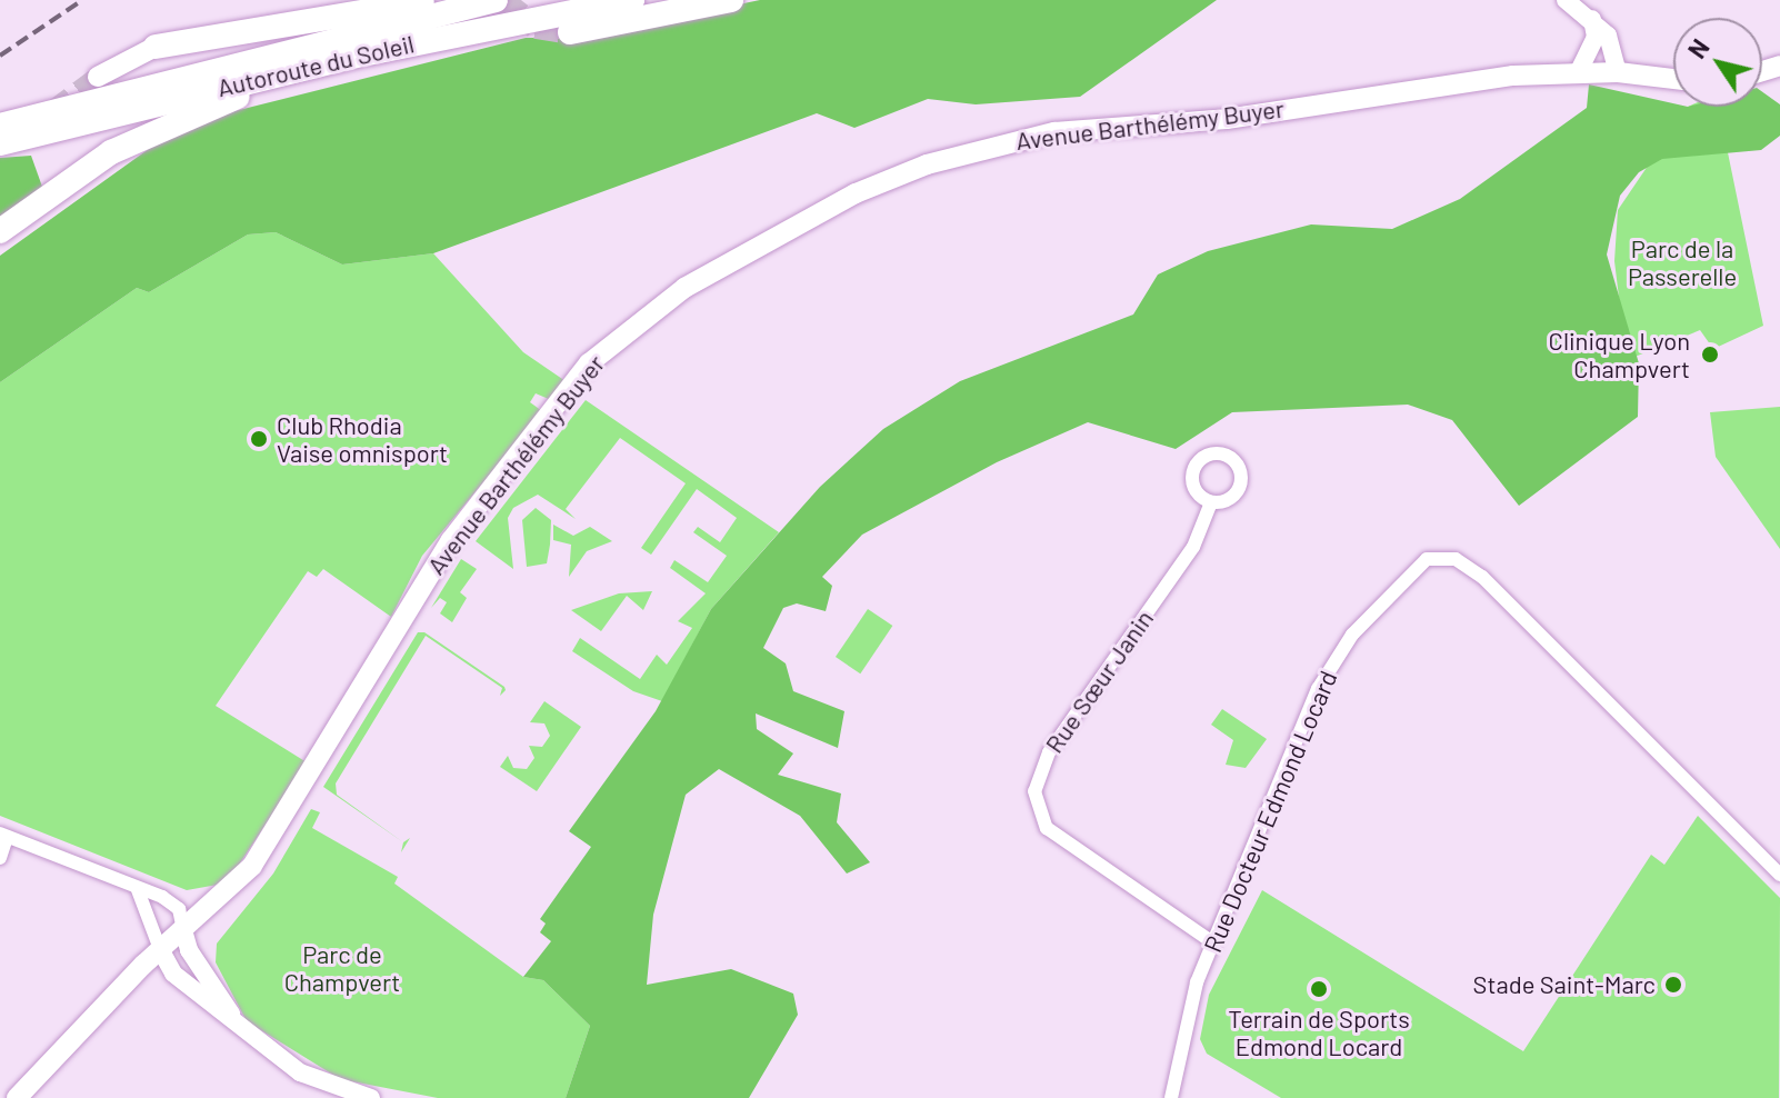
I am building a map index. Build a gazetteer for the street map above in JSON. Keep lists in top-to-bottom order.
{
  "streets": {
    "highway": ["Autoroute du Soleil"],
    "main road": ["Avenue Barthélémy Buyer"],
    "street": ["Rue Sœur Janin", "Rue Docteur Edmond Locard"]
  },
  "crossings": [
    ["Rue Sœur Janin", "Rue Docteur Edmond Locard"]
  ],
  "parks": ["Parc de la Passerelle", "Parc de Champvert"],
  "places": [
    "Clinique Lyon Champvert",
    "Club Rhodia Vaise omnisport",
    "Stade Saint-Marc",
    "Terrain de Sports Edmond Locard"
  ],
  "north": "top left"
}
